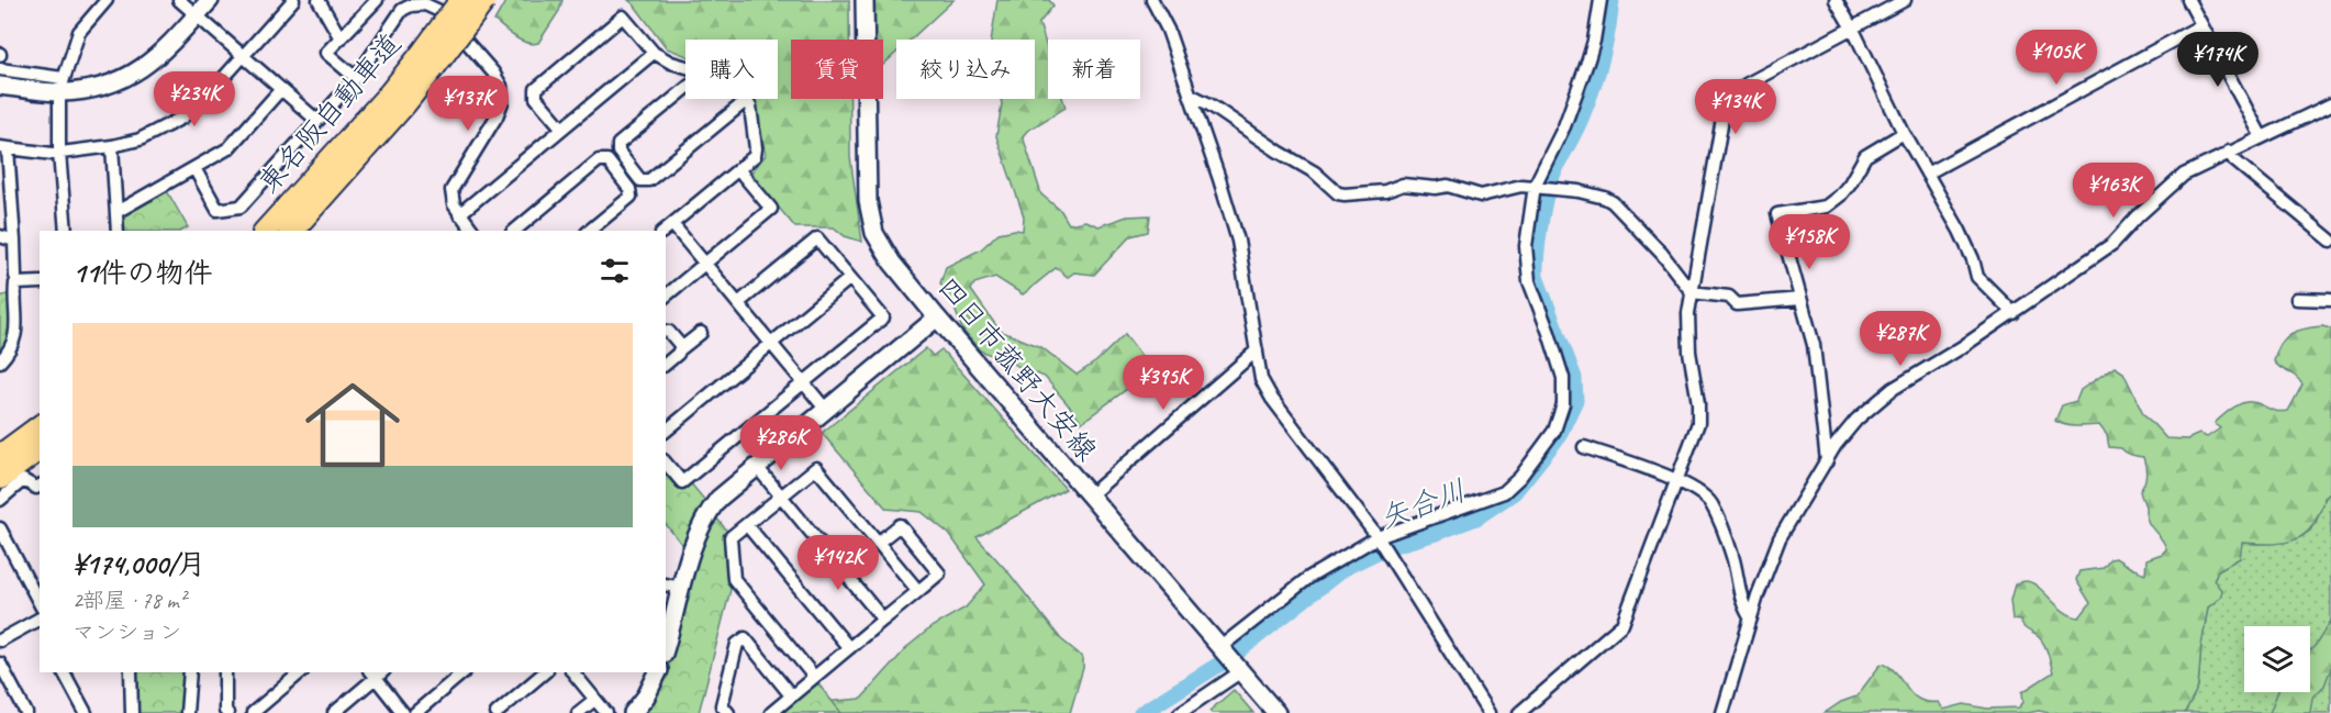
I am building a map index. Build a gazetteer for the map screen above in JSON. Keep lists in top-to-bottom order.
{
  "streets": {
    "highway": ["東名阪自動車道"],
    "main road": ["四日市菰野大安線"]
  },
  "water": ["矢合川"],
  "page": {
    "price": [
      "¥105K",
      "¥174K",
      "¥234K",
      "¥137K",
      "¥134K",
      "¥163K",
      "¥158K",
      "¥287K",
      "¥395K",
      "¥286K",
      "¥142K"
    ],
    "chip": [
      "購入",
      "賃貸",
      "絞り込み",
      "新着"
    ],
    "heading": "11件の物件",
    "list": [
      {
        "name": "¥174,000/月",
        "note": "2部屋 · 78 m² · マンション"
      }
    ]
  }
}
